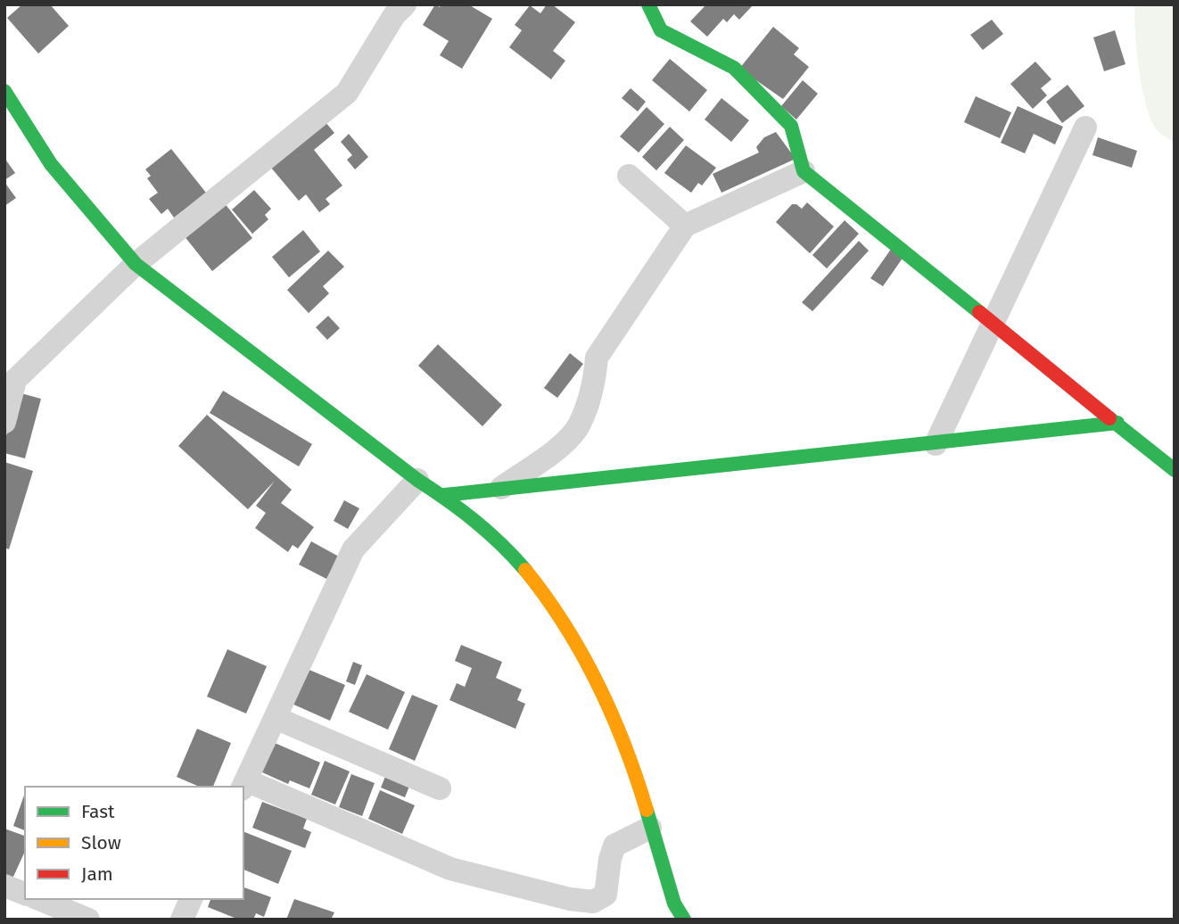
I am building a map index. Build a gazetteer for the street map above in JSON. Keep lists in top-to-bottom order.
{
  "legend": ["Fast", "Slow", "Jam"]
}
